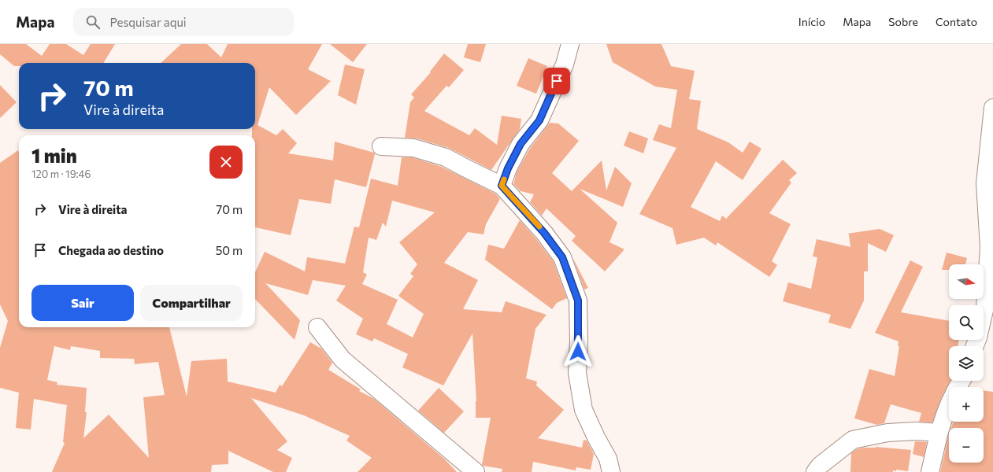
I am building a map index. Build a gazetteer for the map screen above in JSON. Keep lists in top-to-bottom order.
{
  "north": "right",
  "page": {
    "header": "Mapa",
    "search": "Pesquisar aqui",
    "nav": [
      "Início",
      "Mapa",
      "Sobre",
      "Contato"
    ],
    "turn": ["70 m", "Vire à direita"],
    "heading": ["1 min", "120 m · 19:46"],
    "list": [
      {
        "name": "Vire à direita",
        "value": "70 m"
      },
      {
        "name": "Chegada ao destino",
        "value": "50 m"
      }
    ],
    "map_buttons": ["+", "−"],
    "buttons": ["Sair", "Compartilhar"]
  }
}
